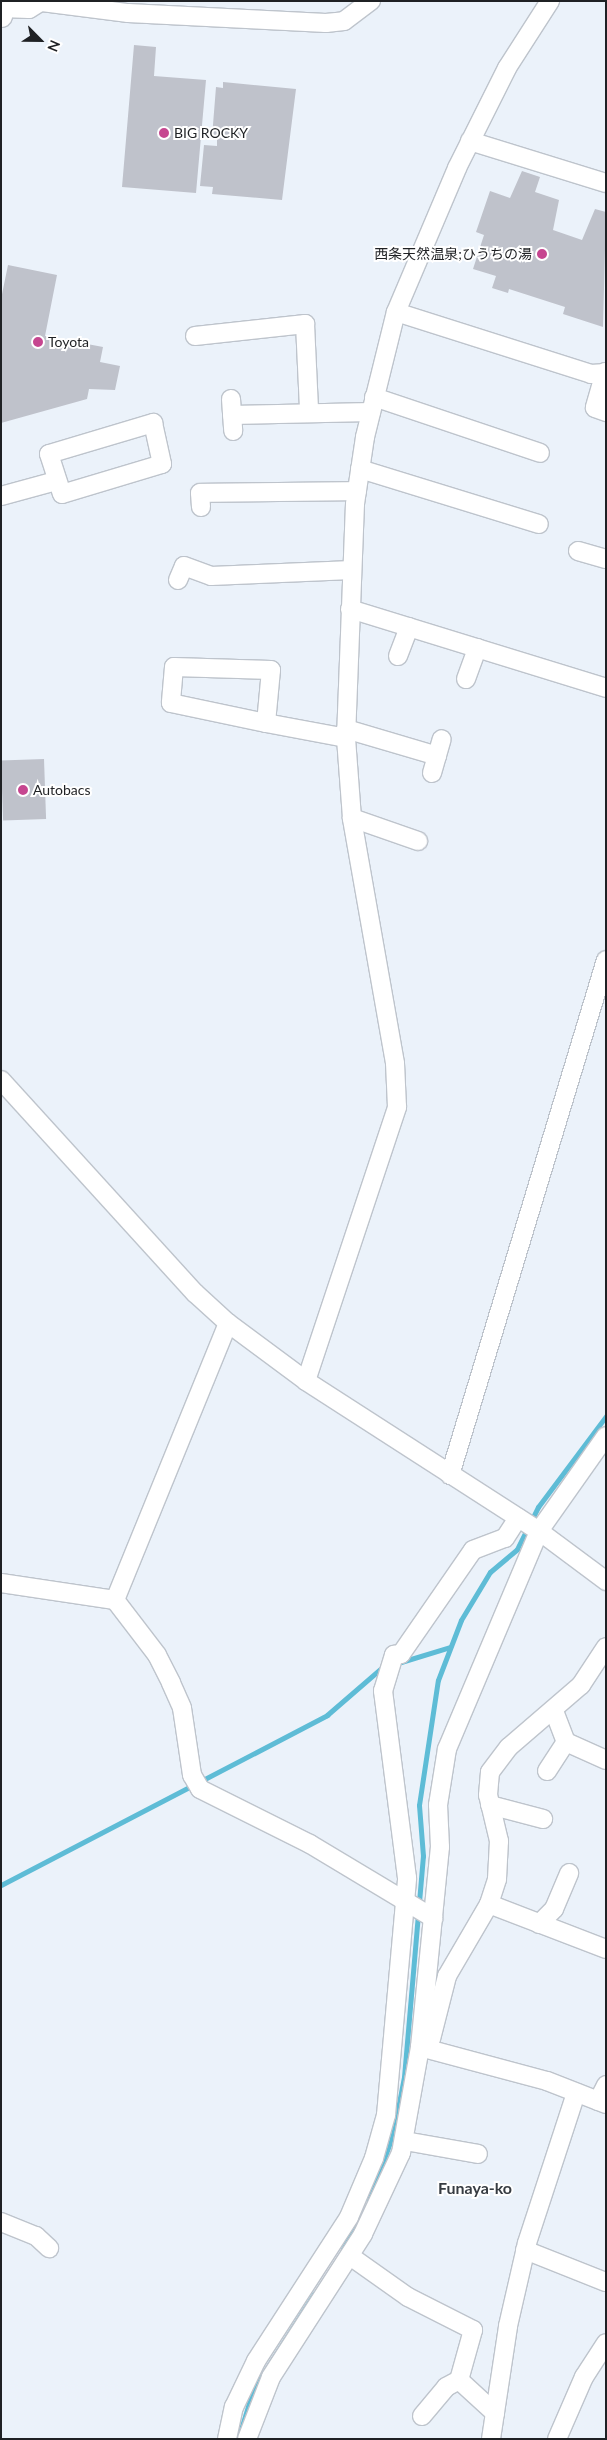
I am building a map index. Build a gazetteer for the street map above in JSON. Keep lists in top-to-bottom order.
{
  "districts": ["Funaya-ko"],
  "places": [
    "BIG ROCKY",
    "西条天然温泉;ひうちの湯",
    "Toyota",
    "Autobacs"
  ],
  "north": "bottom right"
}
